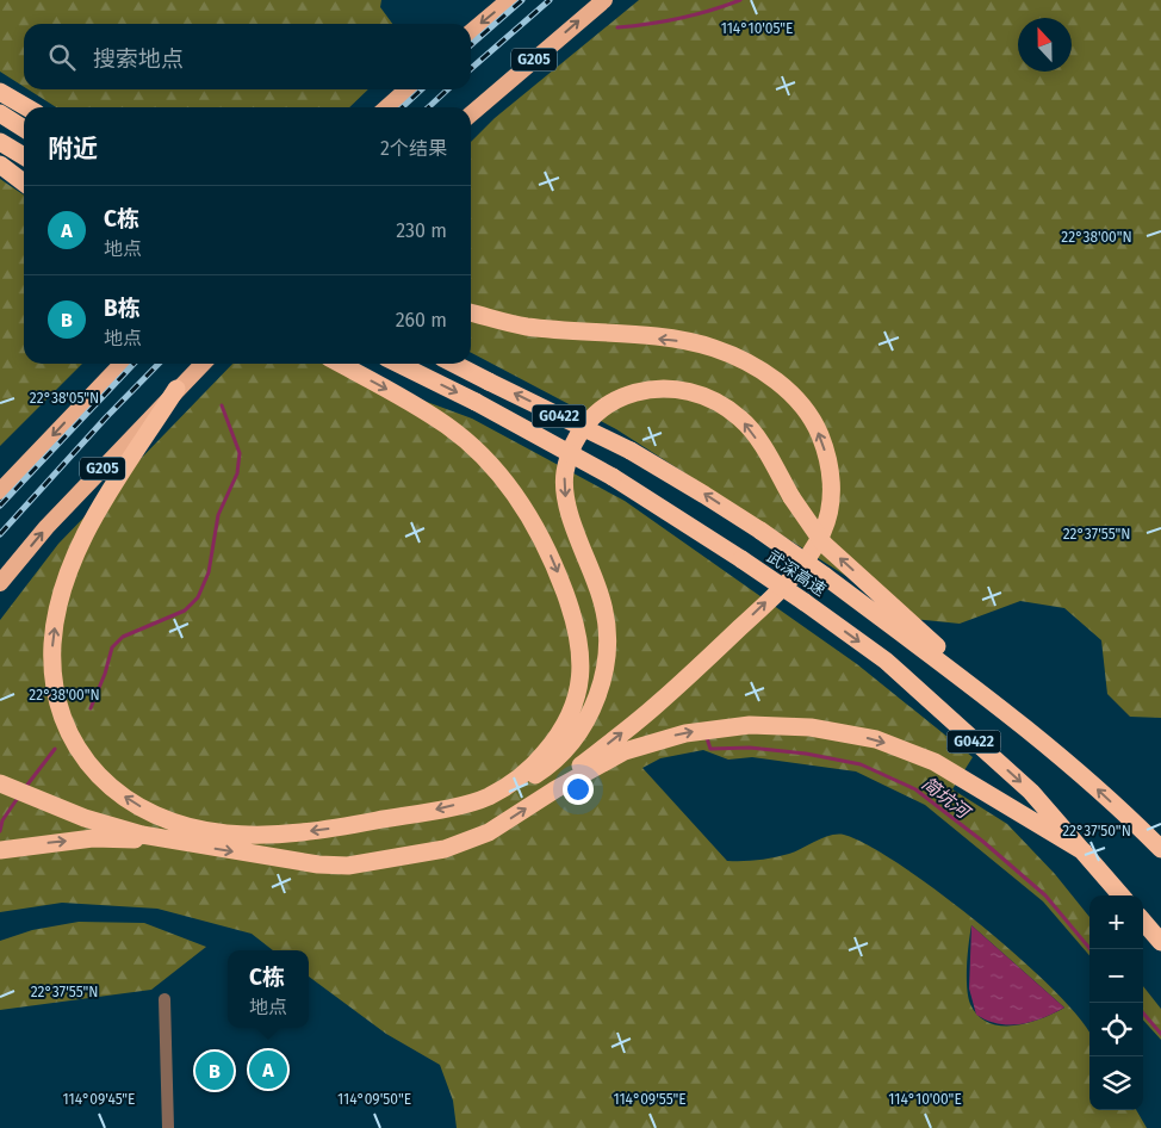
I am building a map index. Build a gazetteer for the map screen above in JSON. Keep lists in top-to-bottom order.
{
  "streets": {
    "highway": ["G205", "G0422", "武深高速"]
  },
  "water": ["简坑河"],
  "north": "top",
  "page": {
    "search": "搜索地点",
    "heading": ["附近", "2个结果"],
    "list": [
      {
        "mark": "A",
        "name": "C栋",
        "note": "地点",
        "value": "230 m"
      },
      {
        "mark": "B",
        "name": "B栋",
        "note": "地点",
        "value": "260 m"
      }
    ],
    "map_buttons": ["+", "−"],
    "popup": ["C栋", "地点"],
    "pins": ["A", "B"]
  },
  "coordinates": [
    "114°10'05\"E",
    "22°38'00\"N",
    "22°38'05\"N",
    "22°37'55\"N",
    "22°37'50\"N",
    "114°09'45\"E",
    "114°09'50\"E",
    "114°09'55\"E",
    "114°10'00\"E"
  ]
}
